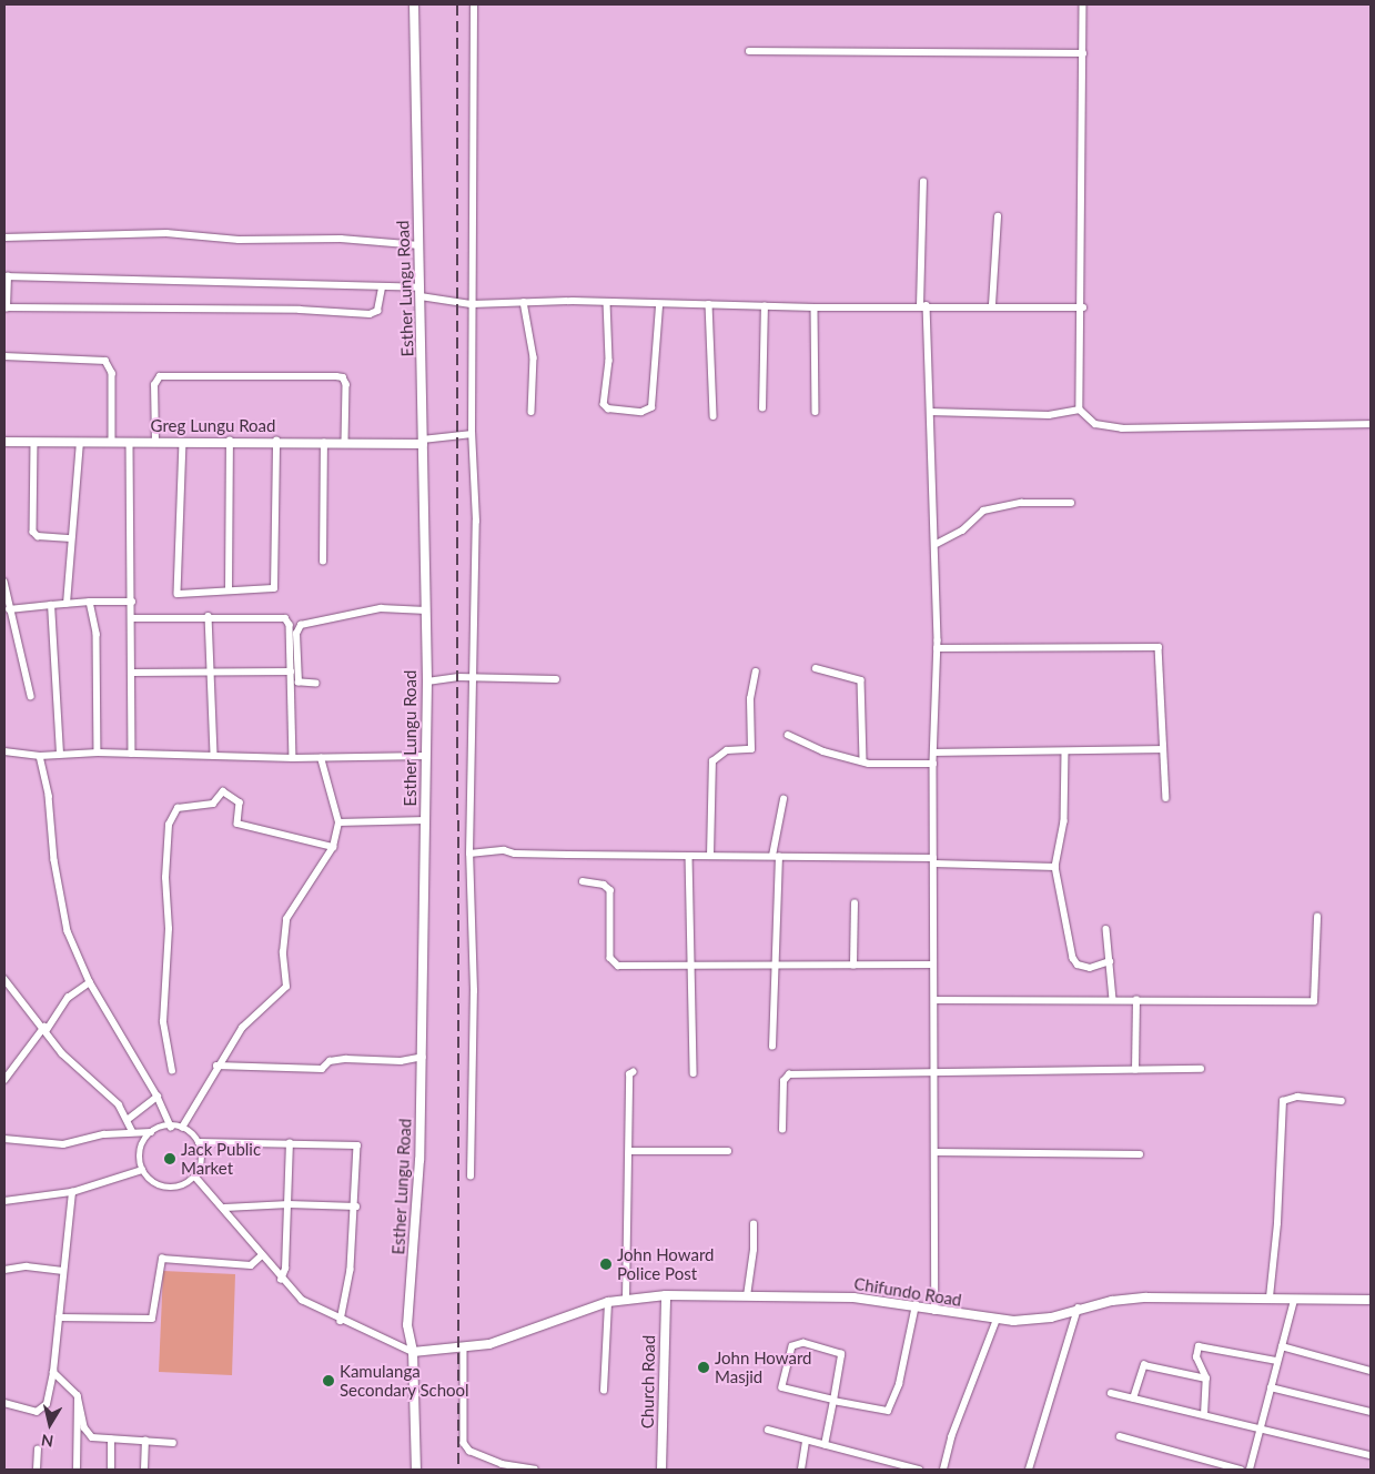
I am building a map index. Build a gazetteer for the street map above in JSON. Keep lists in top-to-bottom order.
{
  "streets": {
    "street": [
      "Esther Lungu Road",
      "Greg Lungu Road",
      "Chifundo Road",
      "Church Road"
    ]
  },
  "crossings": [
    ["Esther Lungu Road", "Greg Lungu Road"],
    ["Esther Lungu Road", "Chifundo Road"],
    ["Chifundo Road", "Church Road"]
  ],
  "places": [
    "Jack Public Market",
    "John Howard Police Post",
    "John Howard Masjid",
    "Kamulanga Secondary School"
  ],
  "north": "bottom"
}
